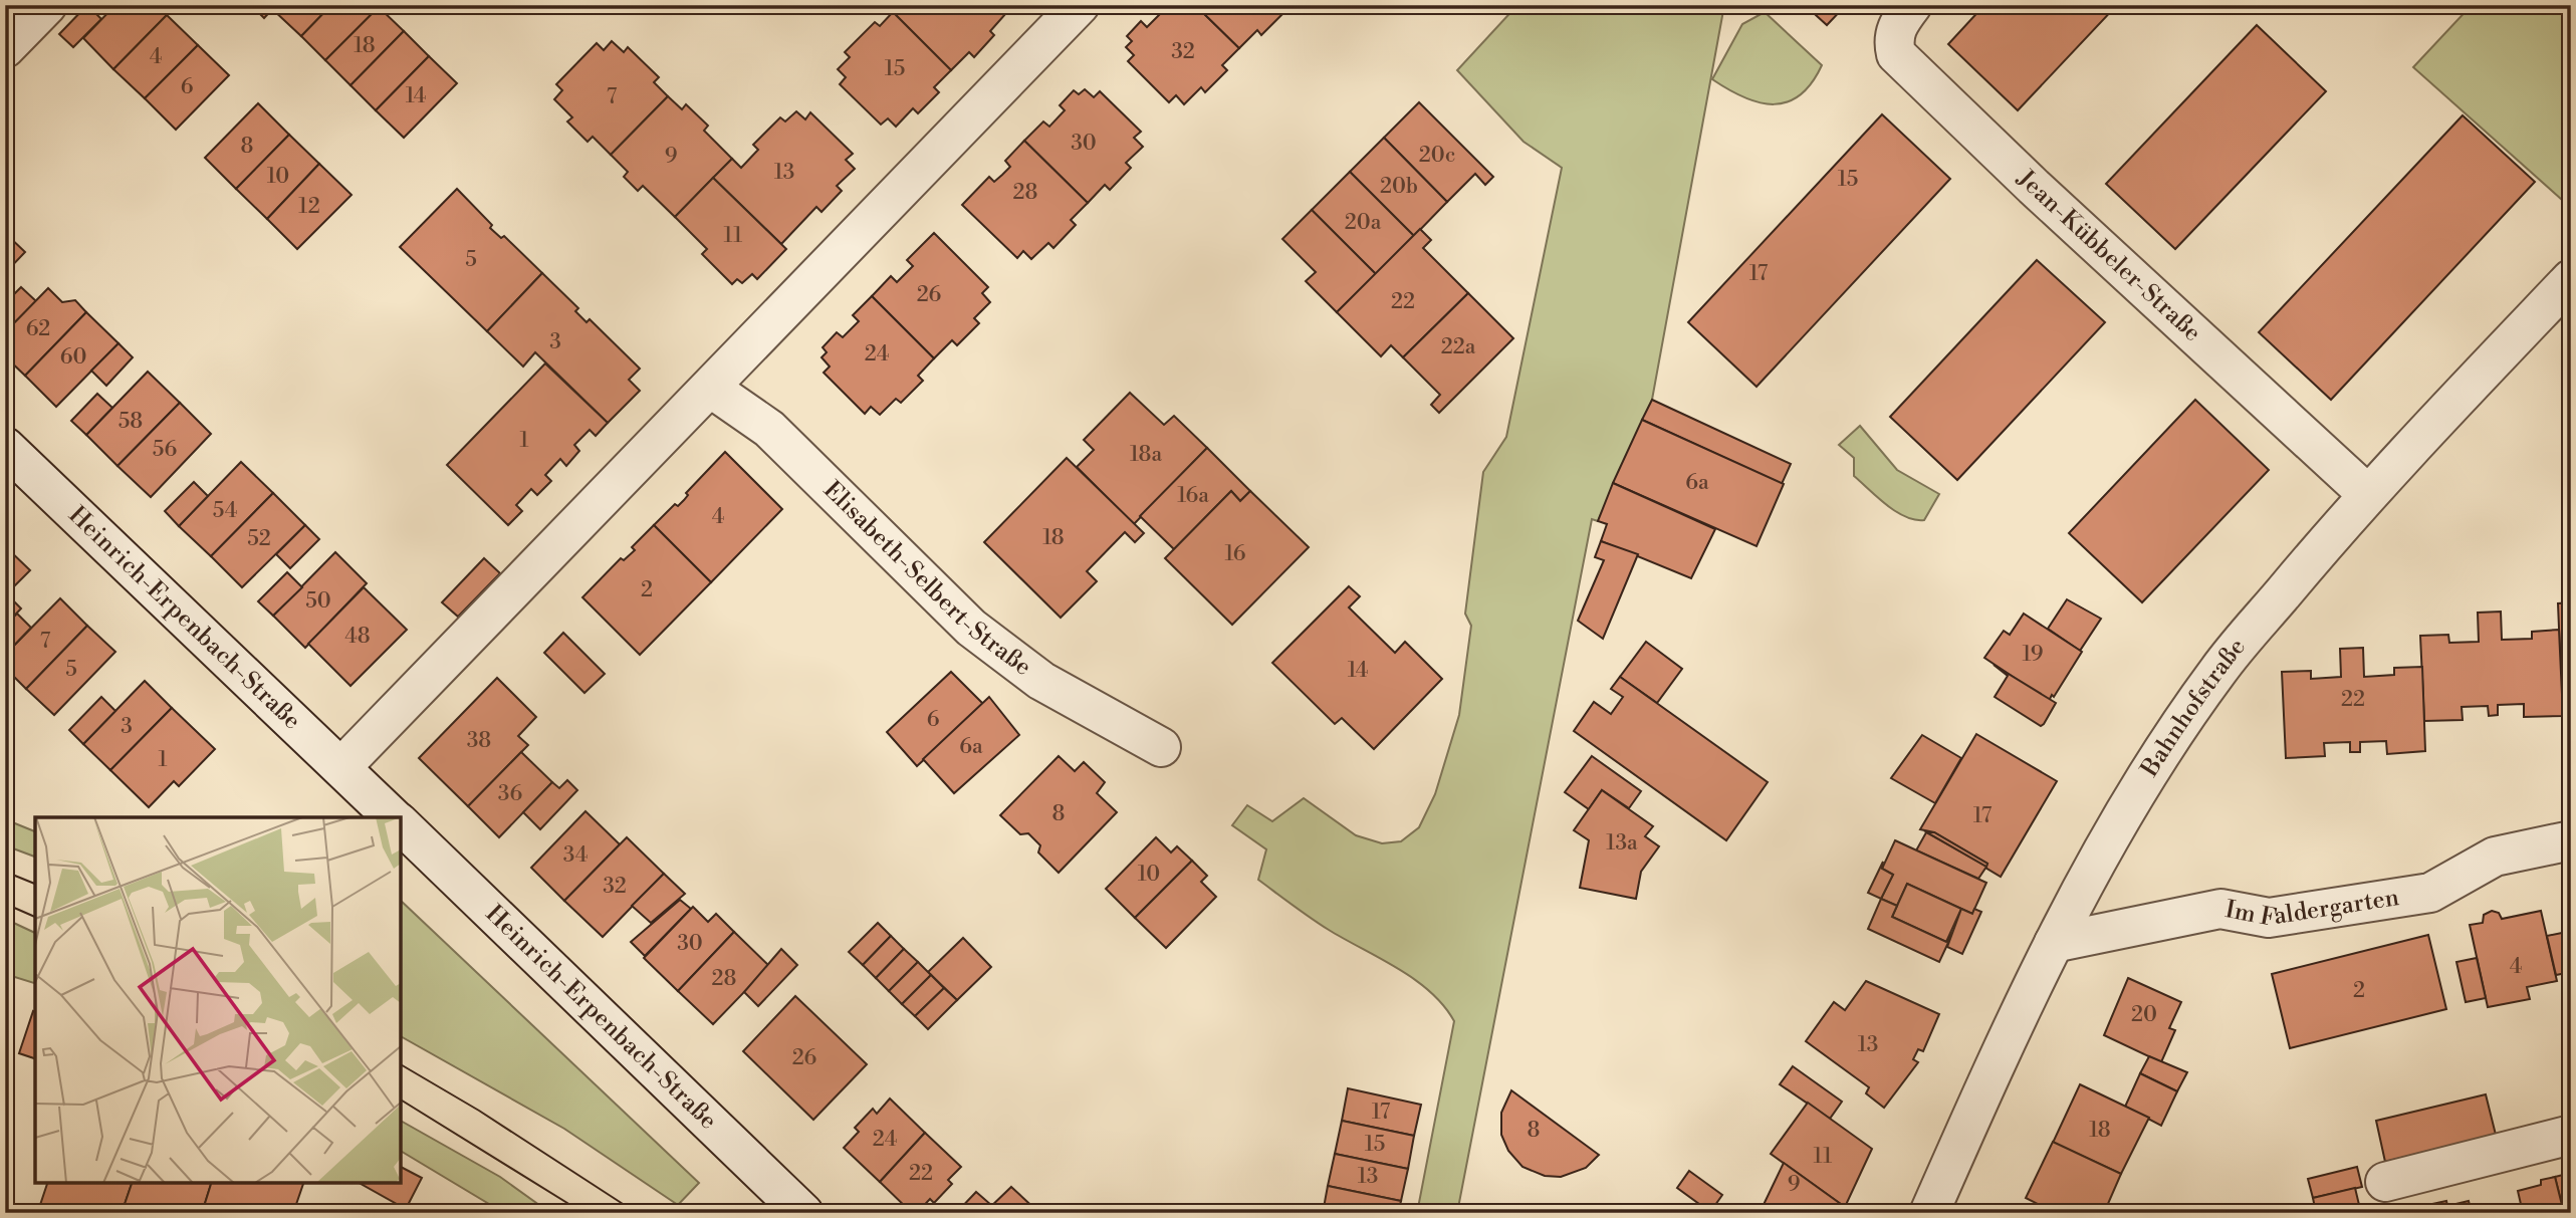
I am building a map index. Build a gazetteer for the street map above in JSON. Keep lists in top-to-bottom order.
{
  "streets": {
    "street": [
      "Jean-Kübbeler-Straße",
      "Elisabeth-Selbert-Straße",
      "Heinrich-Erpenbach-Straße",
      "Bahnhofstraße",
      "Im Faldergarten"
    ]
  },
  "crossings": [
    ["Jean-Kübbeler-Straße", "Bahnhofstraße"],
    ["Bahnhofstraße", "Im Faldergarten"]
  ],
  "house_numbers": [
    "18",
    "32",
    "4",
    "15",
    "6",
    "14",
    "7",
    "30",
    "8",
    "20c",
    "9",
    "13",
    "10",
    "15",
    "20b",
    "28",
    "12",
    "20a",
    "11",
    "5",
    "17",
    "26",
    "22",
    "62",
    "3",
    "22a",
    "24",
    "60",
    "58",
    "1",
    "56",
    "18a",
    "6a",
    "16a",
    "54",
    "4",
    "18",
    "52",
    "16",
    "2",
    "50",
    "48",
    "7",
    "19",
    "5",
    "14",
    "22",
    "6",
    "3",
    "38",
    "6a",
    "1",
    "36",
    "8",
    "17",
    "13a",
    "34",
    "10",
    "32",
    "30",
    "4",
    "28",
    "2",
    "20",
    "13",
    "26",
    "17",
    "8",
    "18",
    "24",
    "15",
    "11",
    "22",
    "13",
    "9"
  ]
}
